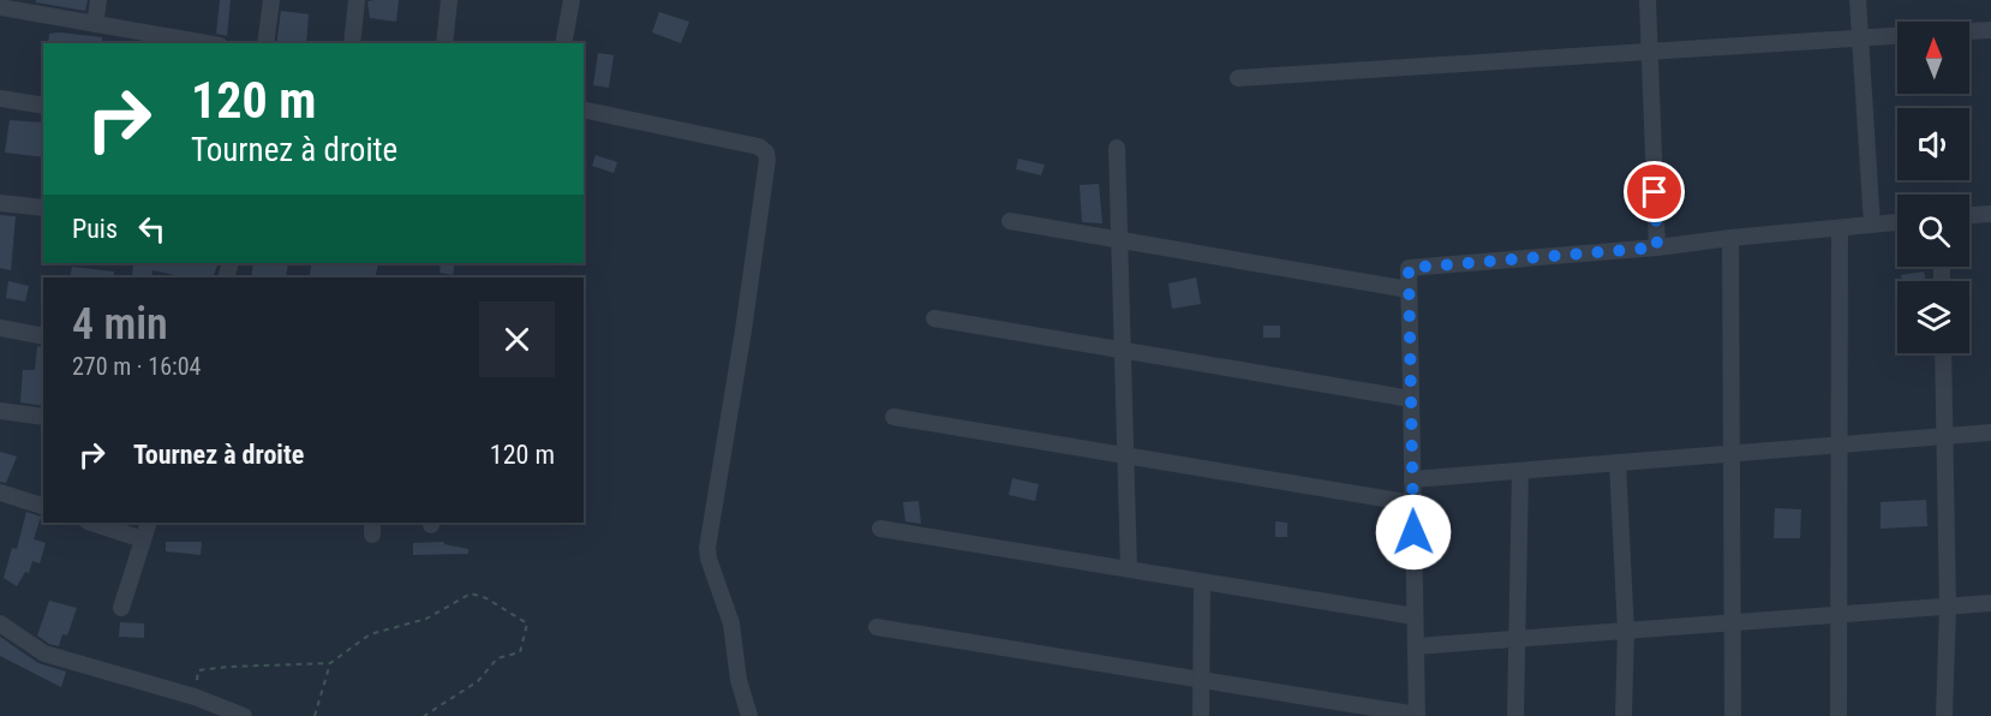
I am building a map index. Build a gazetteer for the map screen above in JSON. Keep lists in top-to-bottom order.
{
  "north": "top",
  "page": {
    "turn": ["120 m", "Tournez à droite"],
    "then": "Puis",
    "heading": ["4 min", "270 m · 16:04"],
    "list": [
      {
        "name": "Tournez à droite",
        "value": "120 m"
      }
    ]
  }
}
